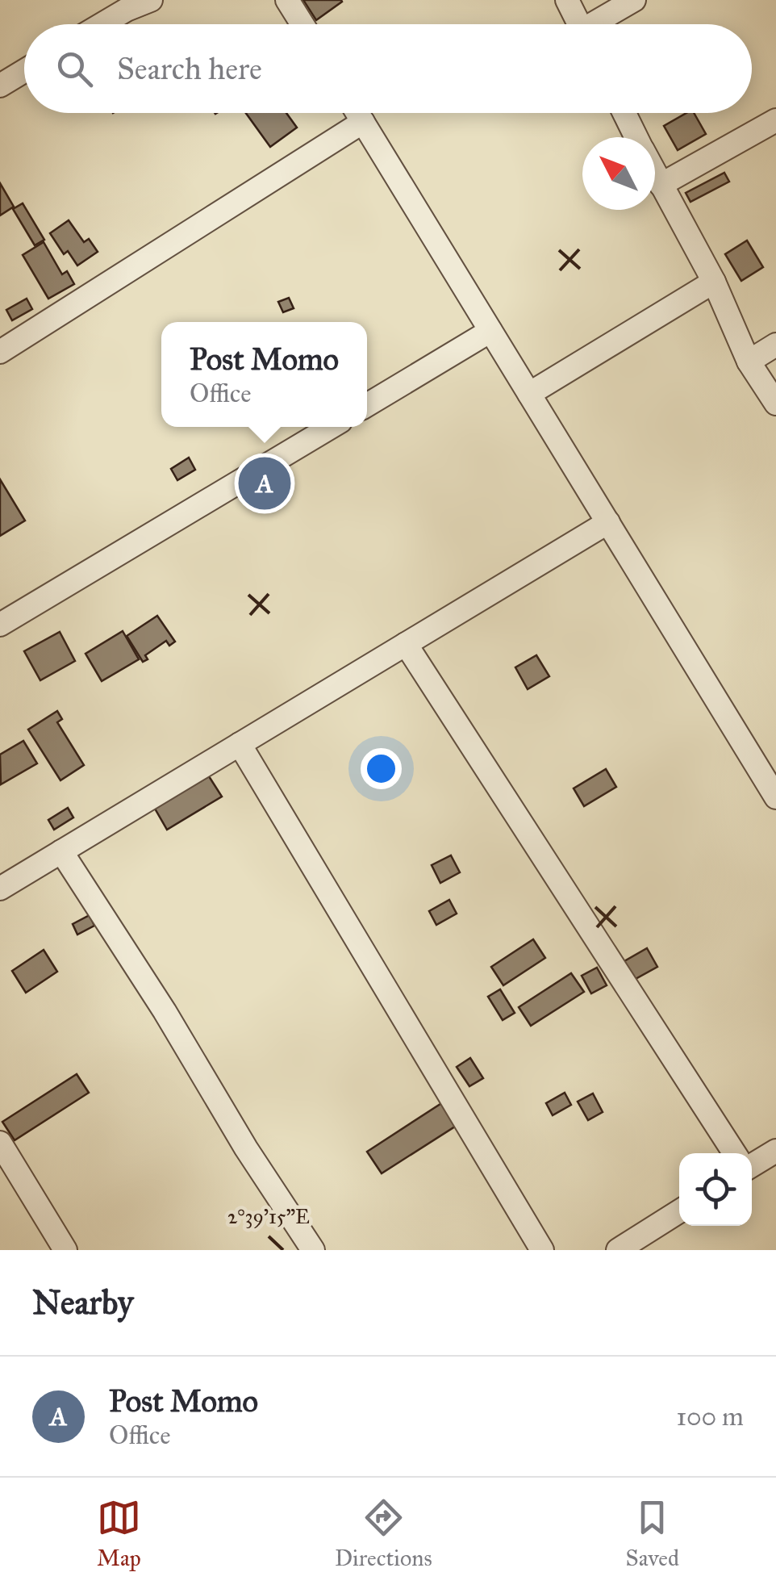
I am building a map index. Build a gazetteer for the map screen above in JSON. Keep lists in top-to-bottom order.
{
  "north": "top left",
  "page": {
    "search": "Search here",
    "popup": ["Post Momo", "Office"],
    "pins": "A",
    "heading": "Nearby",
    "list": [
      {
        "mark": "A",
        "name": "Post Momo",
        "note": "Office",
        "value": "100 m"
      }
    ],
    "nav": ["Map", "Directions", "Saved"]
  },
  "coordinates": ["2°39'15\"E"]
}
